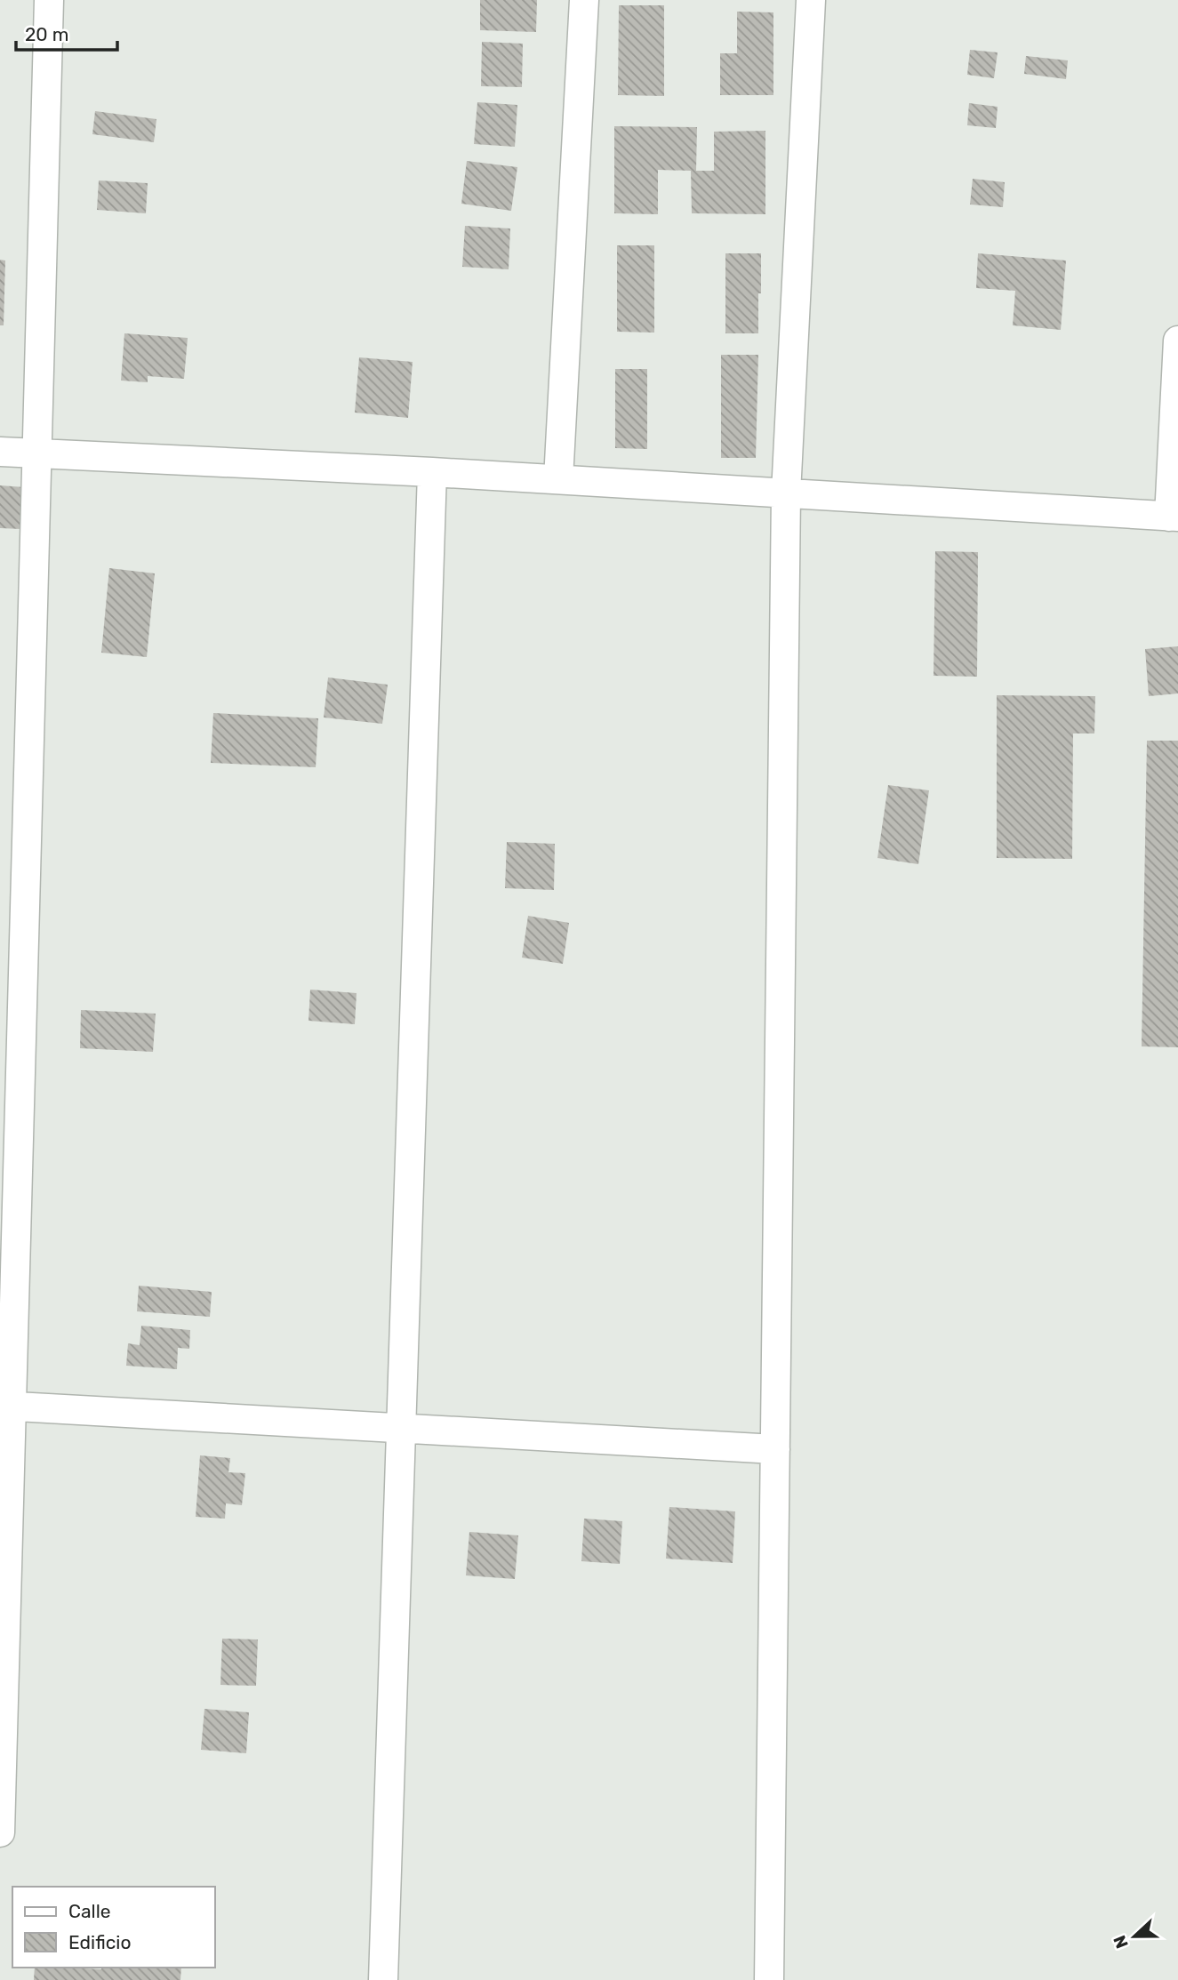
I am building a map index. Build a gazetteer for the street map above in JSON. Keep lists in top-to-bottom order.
{
  "legend": ["Calle", "Edificio"],
  "scale_bar": "20 m",
  "north": "left"
}
